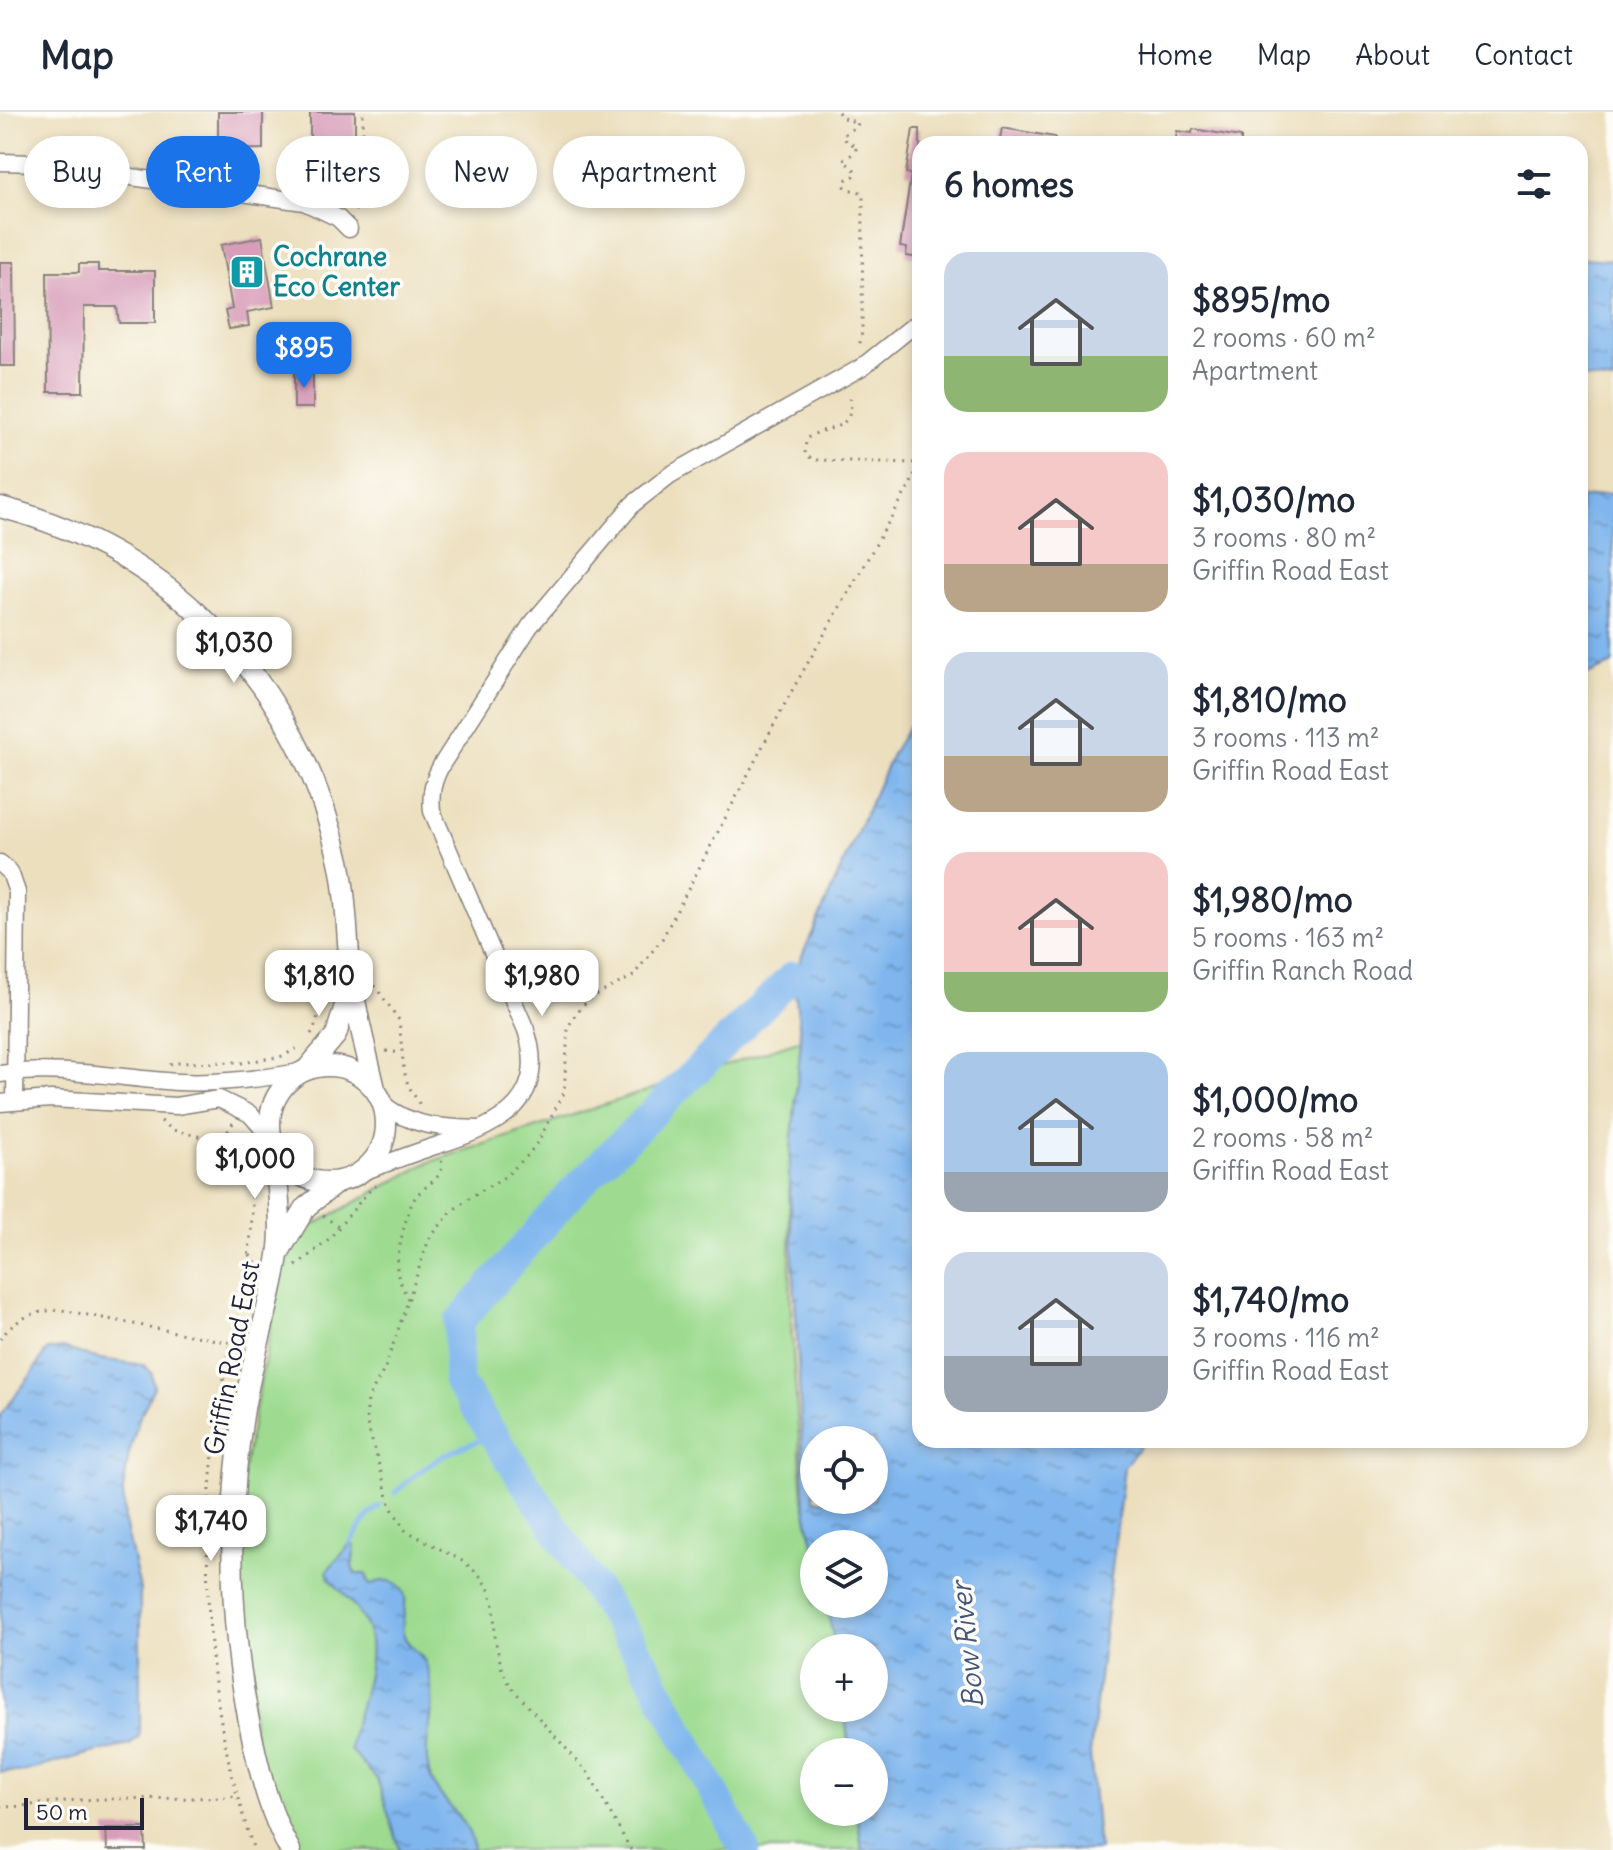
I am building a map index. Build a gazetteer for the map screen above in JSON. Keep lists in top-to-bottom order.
{
  "streets": {
    "main road": ["Griffin Road East"]
  },
  "water": ["Bow River"],
  "places": {
    "building": ["Cochrane Eco Center"]
  },
  "scale_bar": "50 m",
  "page": {
    "header": "Map",
    "nav": [
      "Home",
      "Map",
      "About",
      "Contact"
    ],
    "chip": [
      "Buy",
      "Rent",
      "Filters",
      "New",
      "Apartment"
    ],
    "heading": "6 homes",
    "list": [
      {
        "name": "$895/mo",
        "note": "2 rooms · 60 m² · Apartment"
      },
      {
        "name": "$1,030/mo",
        "note": "3 rooms · 80 m² · Griffin Road East"
      },
      {
        "name": "$1,810/mo",
        "note": "3 rooms · 113 m² · Griffin Road East"
      },
      {
        "name": "$1,980/mo",
        "note": "5 rooms · 163 m² · Griffin Ranch Road"
      },
      {
        "name": "$1,000/mo",
        "note": "2 rooms · 58 m² · Griffin Road East"
      },
      {
        "name": "$1,740/mo",
        "note": "3 rooms · 116 m² · Griffin Road East"
      }
    ],
    "price": [
      "$895",
      "$1,030",
      "$1,810",
      "$1,980",
      "$1,000",
      "$1,740"
    ],
    "map_buttons": ["+", "−"],
    "scale": "50 m"
  }
}
